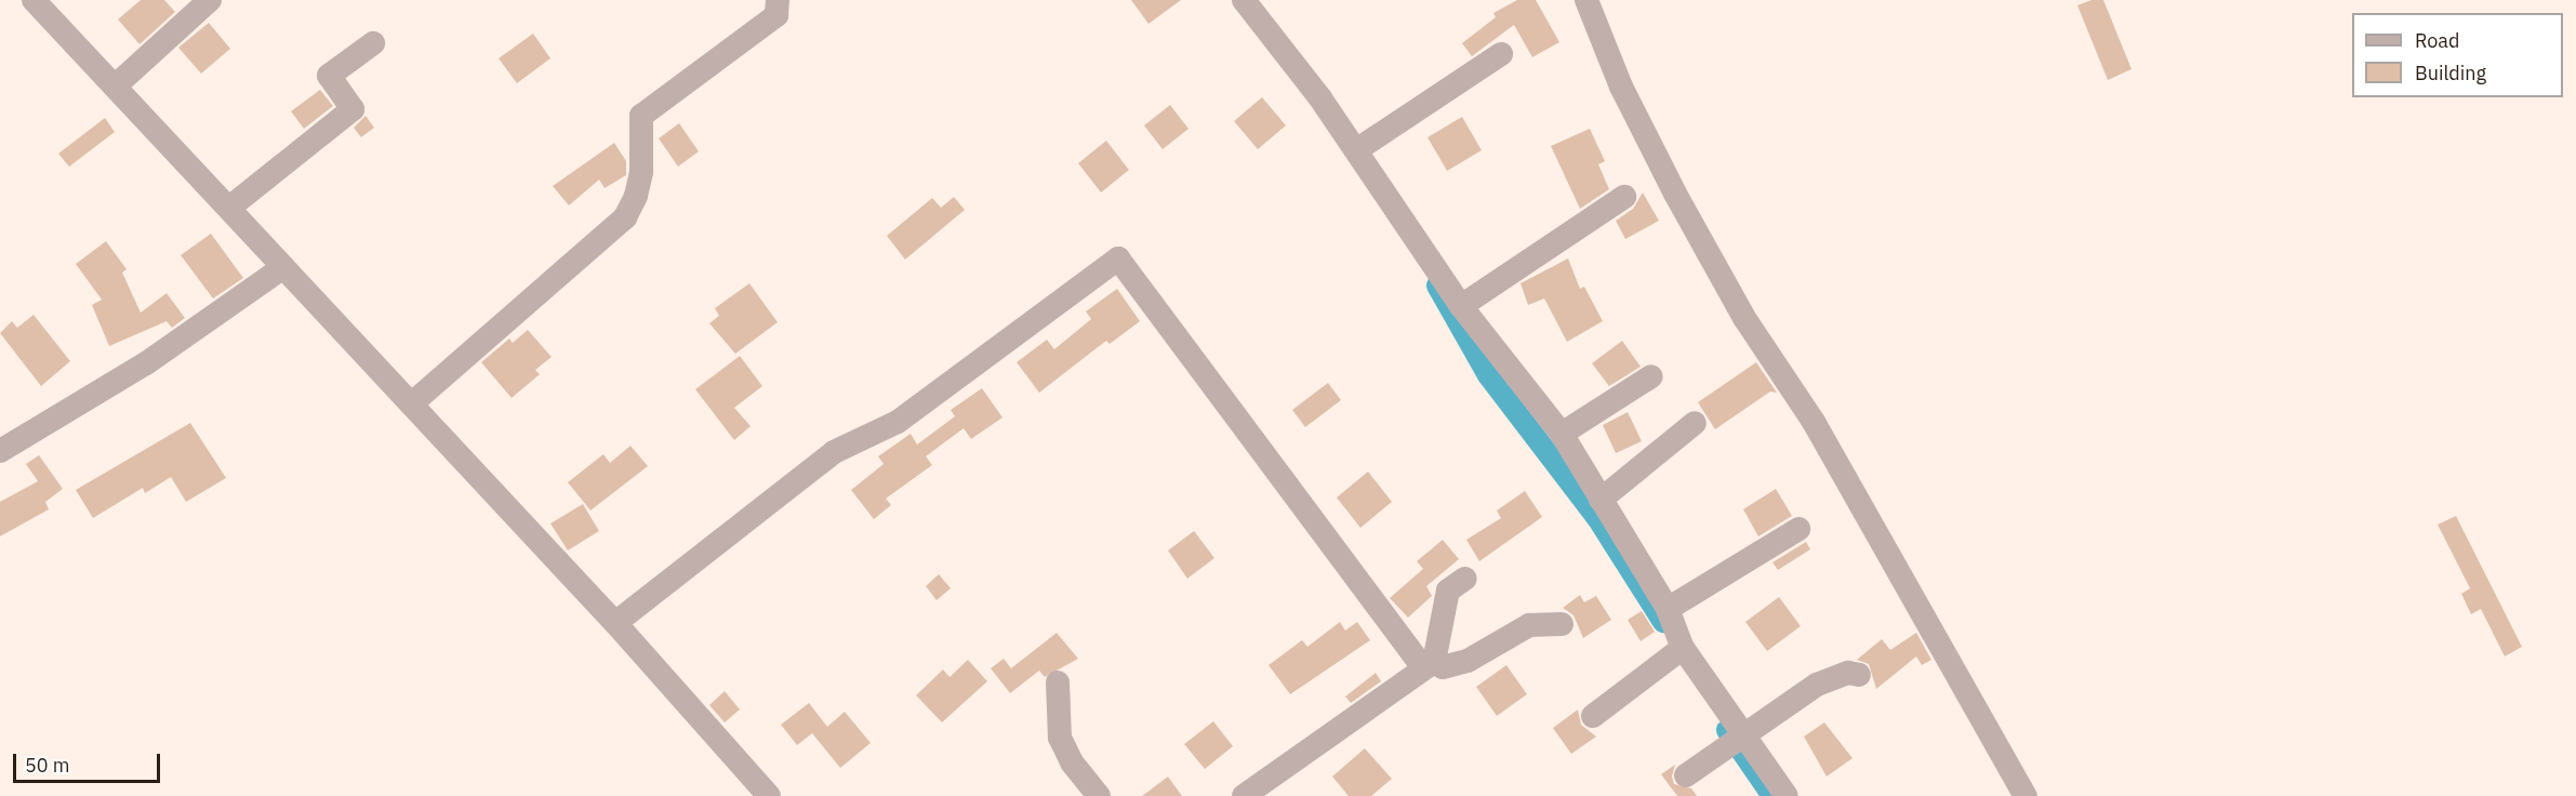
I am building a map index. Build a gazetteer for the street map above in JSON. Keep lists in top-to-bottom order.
{
  "legend": ["Road", "Building"],
  "scale_bar": "50 m"
}
